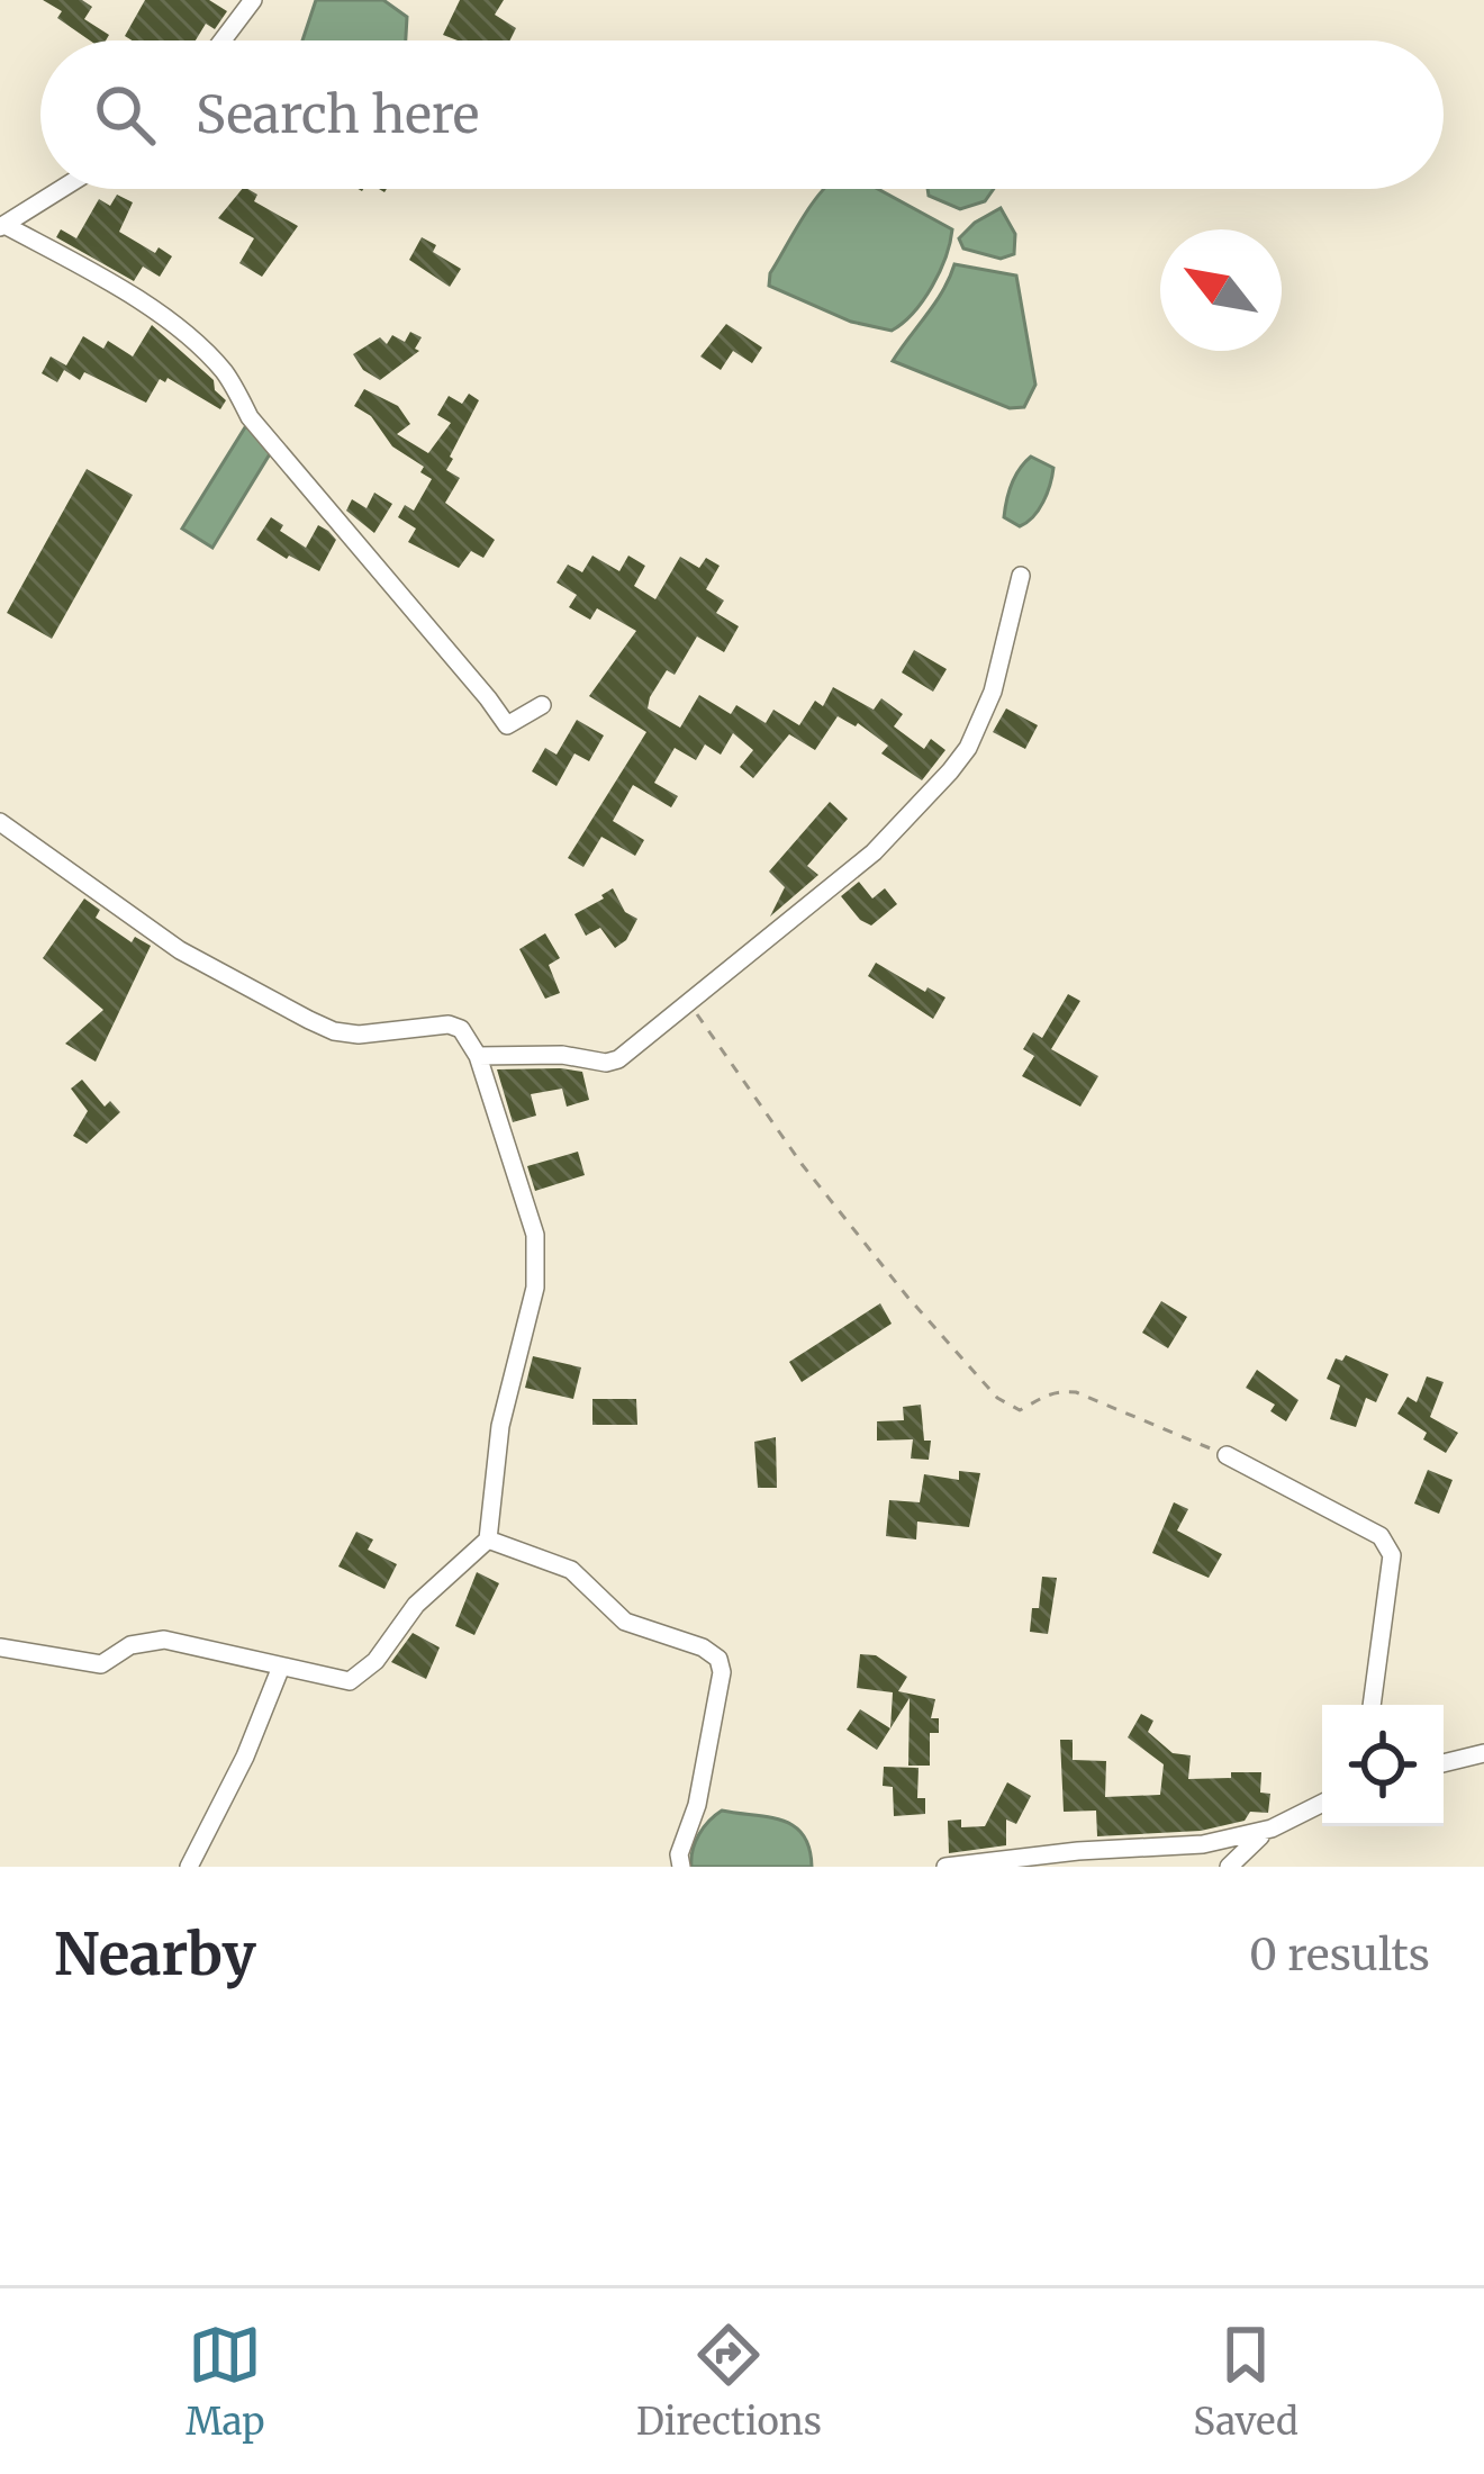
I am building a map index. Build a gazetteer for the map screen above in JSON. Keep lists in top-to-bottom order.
{
  "north": "top left",
  "page": {
    "search": "Search here",
    "heading": ["Nearby", "0 results"],
    "nav": ["Map", "Directions", "Saved"]
  }
}
